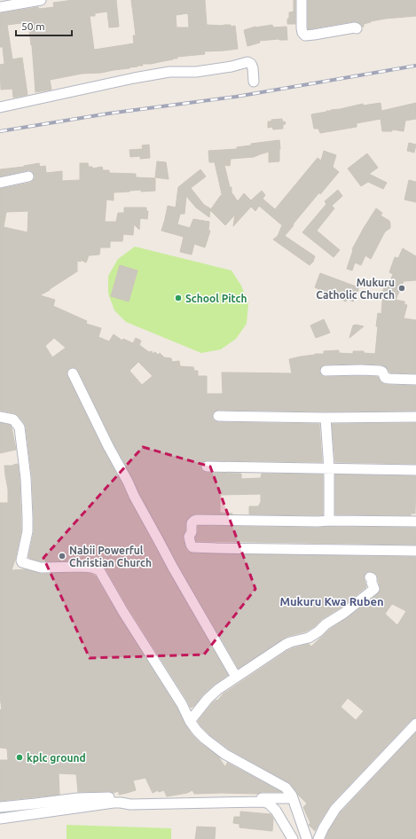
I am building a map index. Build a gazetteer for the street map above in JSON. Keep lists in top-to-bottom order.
{
  "districts": ["Mukuru Kwa Ruben"],
  "places": [
    "Mukuru Catholic Church",
    "School Pitch",
    "Nabii Powerful Christian Church",
    "kplc ground"
  ],
  "scale_bar": "50 m"
}
